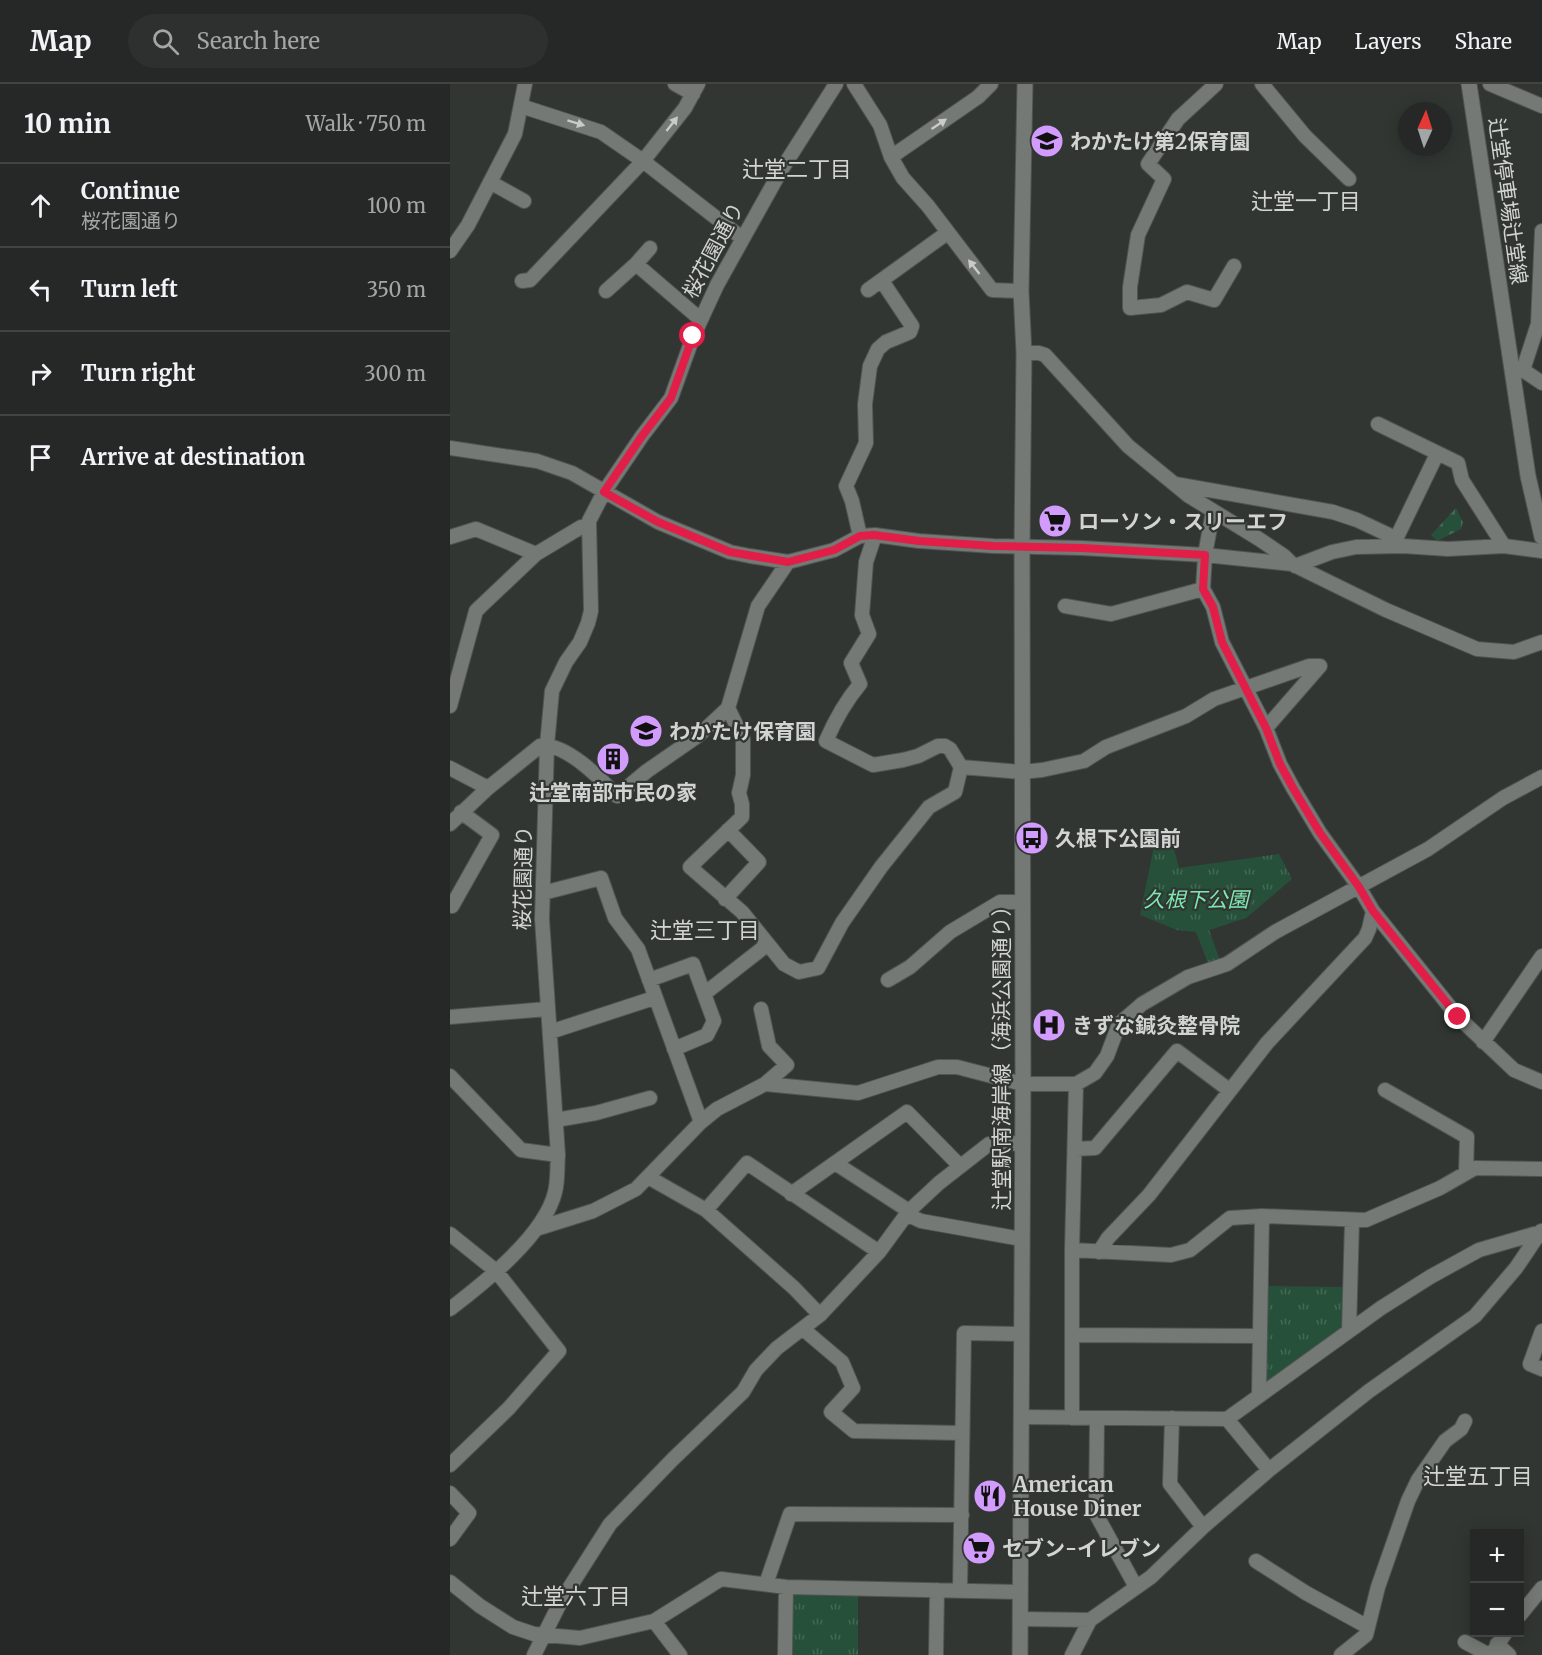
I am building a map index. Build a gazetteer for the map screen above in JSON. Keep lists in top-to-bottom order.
{
  "streets": {
    "street": ["辻堂停車場辻堂線", "桜花園通り", "辻堂駅南海岸線（海浜公園通り）"]
  },
  "districts": [
    "辻堂二丁目",
    "辻堂一丁目",
    "辻堂三丁目",
    "辻堂五丁目",
    "辻堂六丁目"
  ],
  "parks": ["久根下公園"],
  "places": {
    "school or university": ["わかたけ第2保育園", "わかたけ保育園"],
    "supermarket": ["ローソン・スリーエフ", "セブン-イレブン"],
    "building": ["辻堂南部市民の家"],
    "bus stop": ["久根下公園前"],
    "hospital": ["きずな鍼灸整骨院"],
    "restaurant": ["American House Diner"]
  },
  "north": "top",
  "page": {
    "header": "Map",
    "search": "Search here",
    "nav": ["Map", "Layers", "Share"],
    "heading": ["10 min", "Walk · 750 m"],
    "list": [
      ["Continue", "桜花園通り", "100 m"],
      ["Turn left", "350 m"],
      ["Turn right", "300 m"],
      "Arrive at destination"
    ],
    "map_buttons": ["+", "−"]
  }
}
